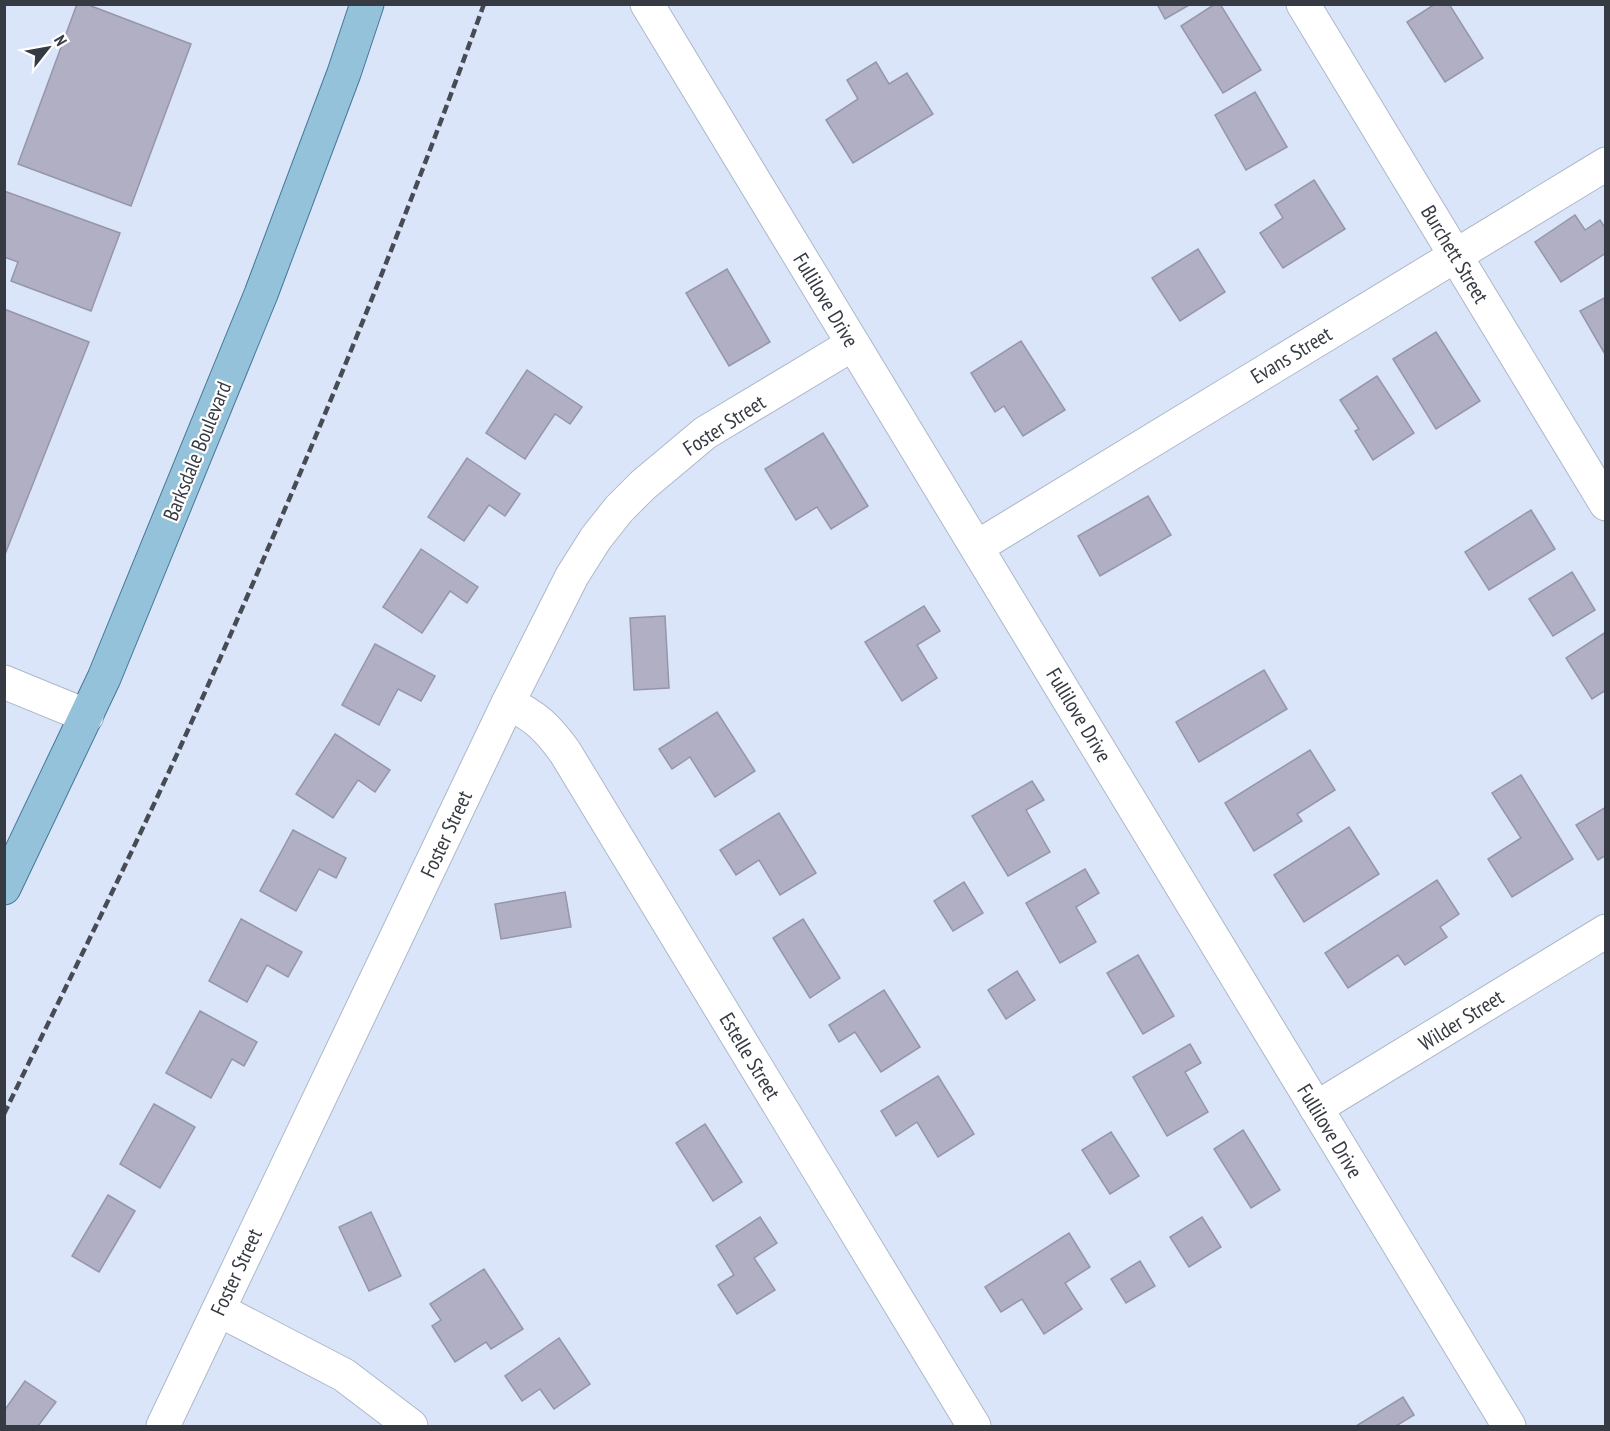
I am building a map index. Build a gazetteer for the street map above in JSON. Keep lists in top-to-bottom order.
{
  "streets": {
    "main road": ["Barksdale Boulevard"],
    "street": [
      "Burchett Street",
      "Fullilove Drive",
      "Evans Street",
      "Foster Street",
      "Wilder Street",
      "Estelle Street"
    ]
  },
  "crossings": [
    ["Burchett Street", "Evans Street"],
    ["Fullilove Drive", "Evans Street"],
    ["Fullilove Drive", "Foster Street"],
    ["Fullilove Drive", "Wilder Street"],
    ["Foster Street", "Estelle Street"]
  ],
  "north": "top right"
}
